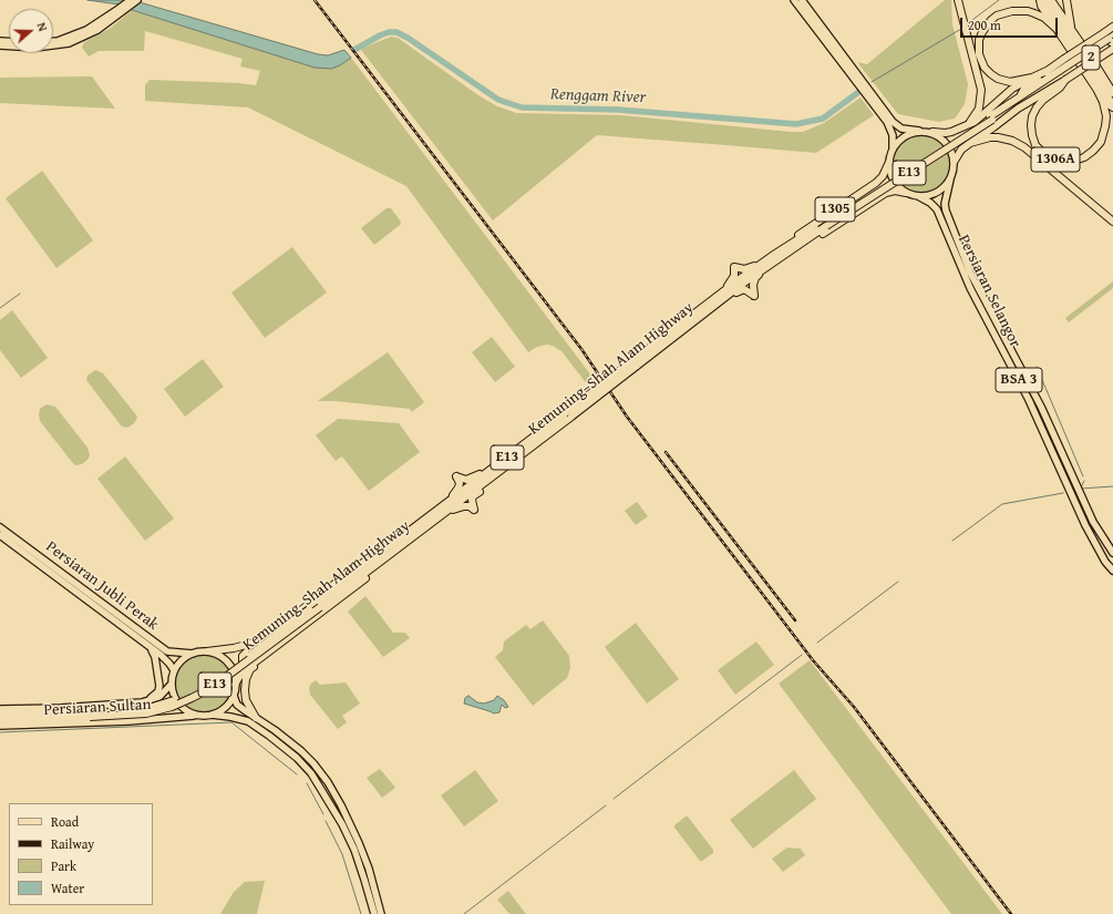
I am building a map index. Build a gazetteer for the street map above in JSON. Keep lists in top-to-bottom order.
{
  "streets": {
    "highway": [
      "2",
      "1306A",
      "E13",
      "1305",
      "Kemuning–Shah Alam Highway"
    ],
    "main road": [
      "Persiaran Selangor",
      "BSA 3",
      "Persiaran Jubli Perak",
      "Persiaran Sultan"
    ]
  },
  "crossings": [
    ["1305", "Persiaran Selangor"],
    ["1305", "Kemuning–Shah Alam Highway"],
    ["Persiaran Jubli Perak", "Persiaran Sultan"]
  ],
  "water": ["Renggam River"],
  "legend": [
    "Road",
    "Railway",
    "Park",
    "Water"
  ],
  "scale_bar": "200 m",
  "north": "right"
}
